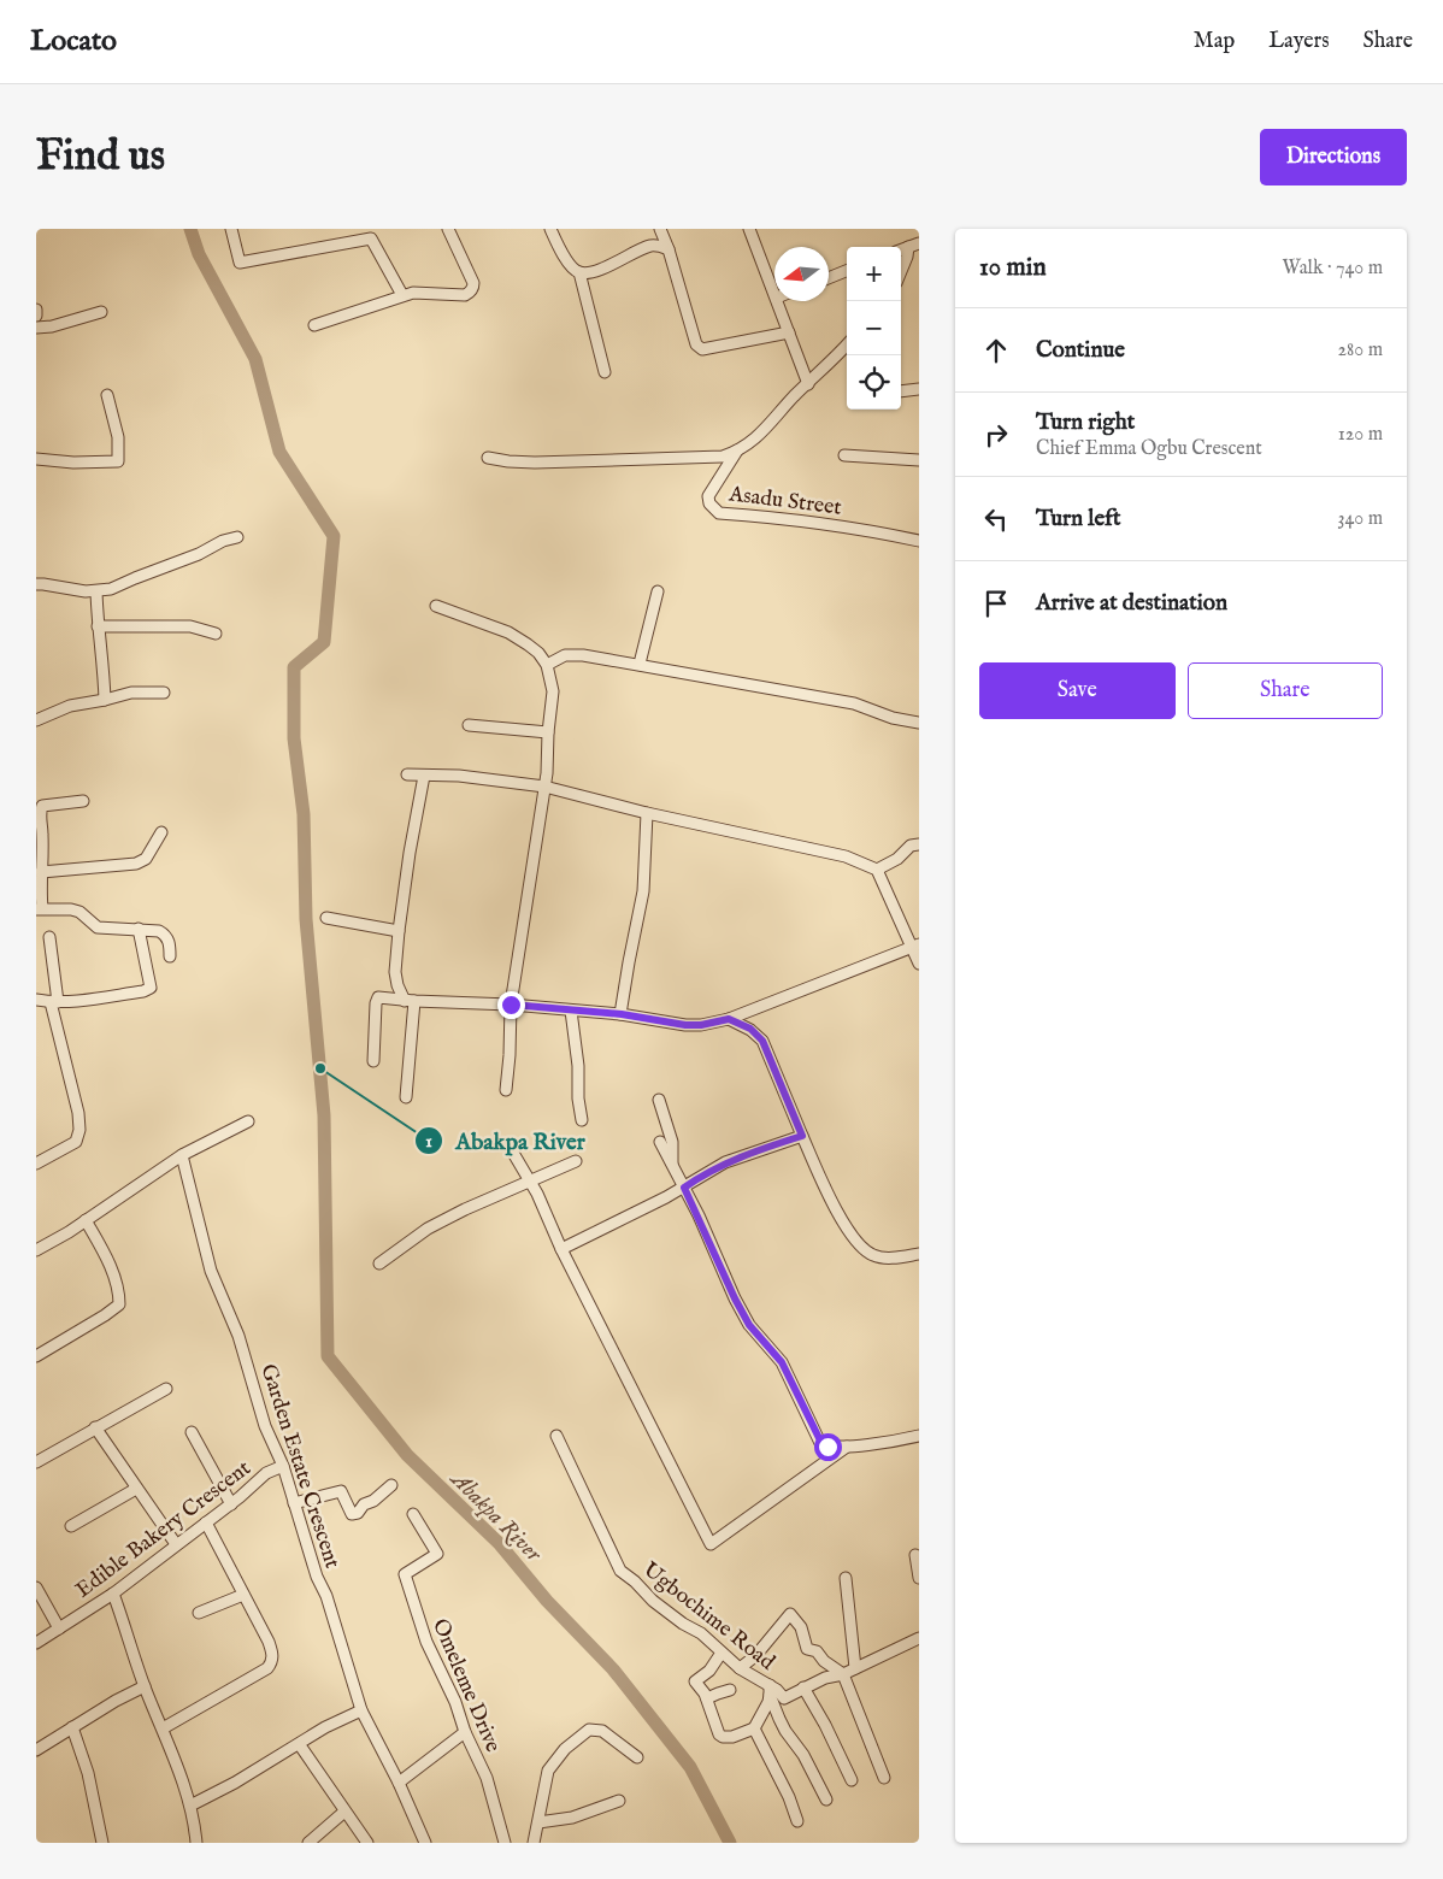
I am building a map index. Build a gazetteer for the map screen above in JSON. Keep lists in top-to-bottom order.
{
  "streets": {
    "street": [
      "Asadu Street",
      "Garden Estate Crescent",
      "Edible Bakery Crescent",
      "Ugbochime Road",
      "Omeleme Drive"
    ]
  },
  "crossings": [
    ["Garden Estate Crescent", "Edible Bakery Crescent"]
  ],
  "water": ["Abakpa River"],
  "places": ["Abakpa River"],
  "north": "left",
  "page": {
    "header": "Locato",
    "nav": ["Map", "Layers", "Share"],
    "buttons": [
      "Directions",
      ["Save", "Share"]
    ],
    "title": "Find us",
    "heading": ["10 min", "Walk · 740 m"],
    "map_buttons": ["+", "−"],
    "list": [
      ["Continue", "280 m"],
      ["Turn right", "Chief Emma Ogbu Crescent", "120 m"],
      ["Turn left", "340 m"],
      "Arrive at destination"
    ]
  }
}
